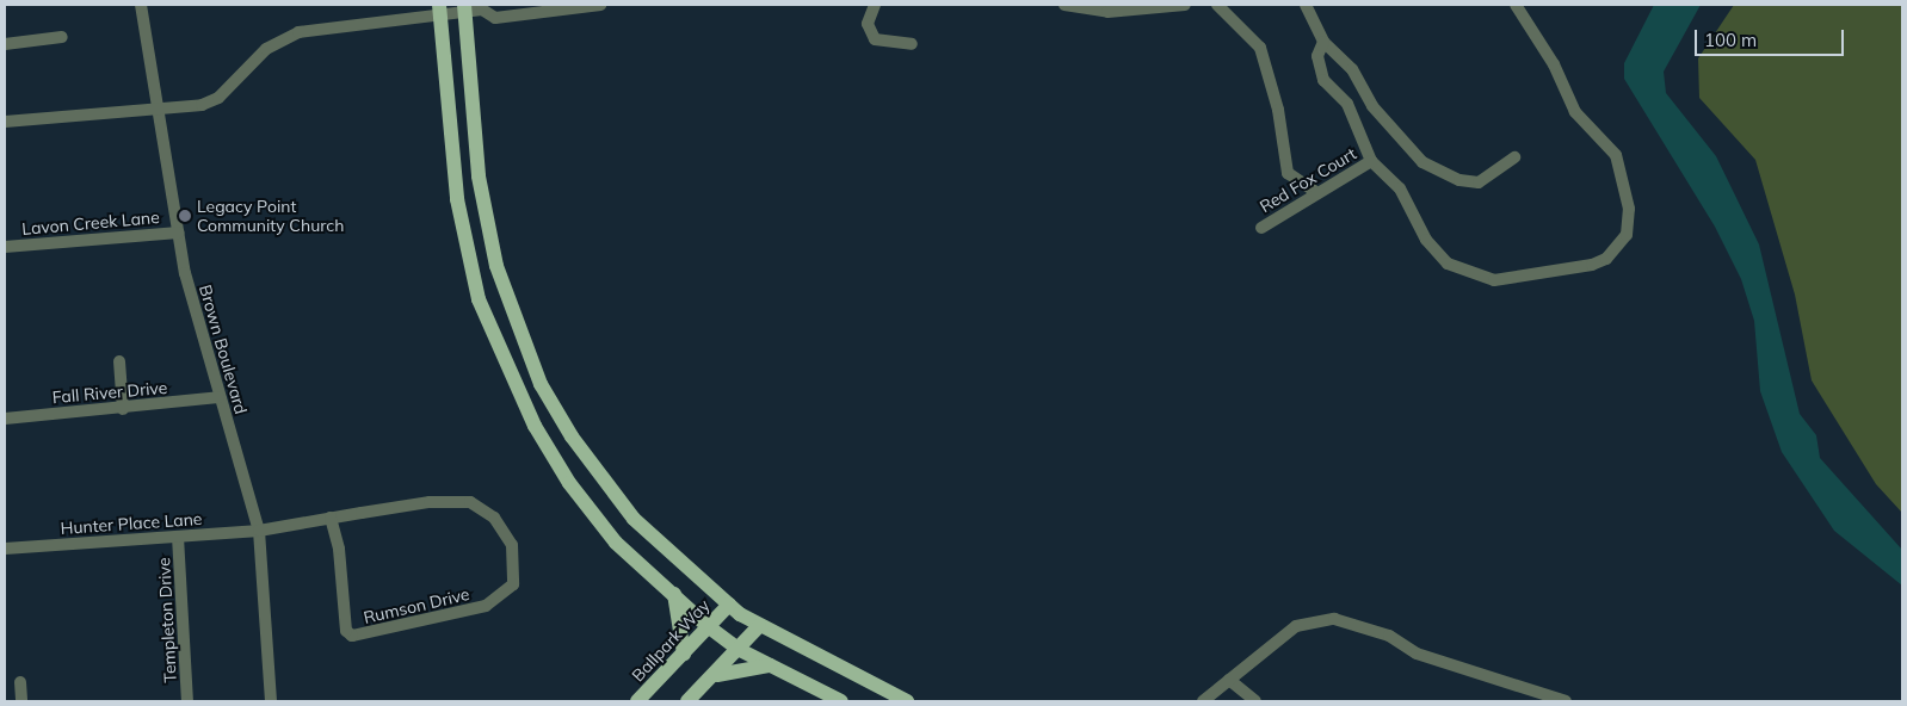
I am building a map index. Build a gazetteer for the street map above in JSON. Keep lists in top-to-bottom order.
{
  "streets": {
    "main road": ["Ballpark Way"],
    "street": [
      "Red Fox Court",
      "Lavon Creek Lane",
      "Brown Boulevard",
      "Fall River Drive",
      "Hunter Place Lane",
      "Rumson Drive",
      "Templeton Drive"
    ]
  },
  "crossings": [
    ["Lavon Creek Lane", "Brown Boulevard"],
    ["Brown Boulevard", "Fall River Drive"],
    ["Brown Boulevard", "Hunter Place Lane"],
    ["Hunter Place Lane", "Rumson Drive"],
    ["Hunter Place Lane", "Templeton Drive"]
  ],
  "places": ["Legacy Point Community Church"],
  "scale_bar": "100 m"
}
